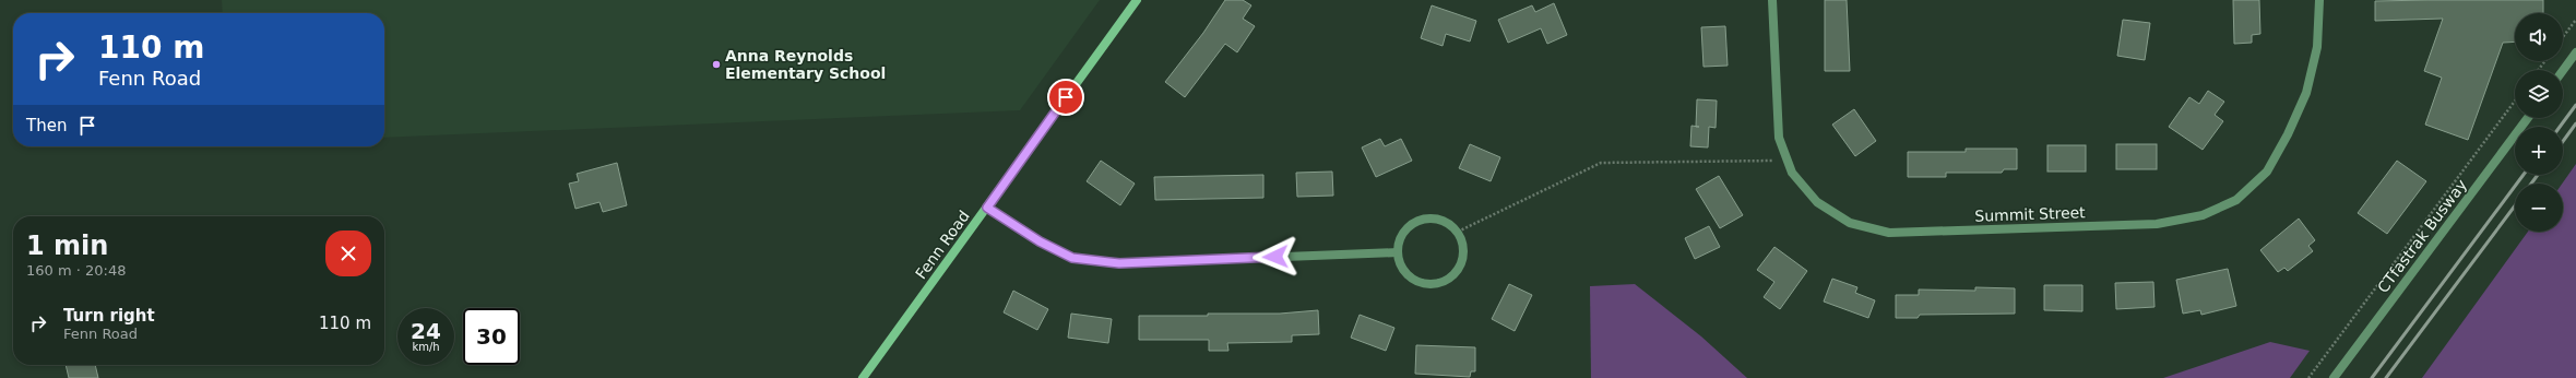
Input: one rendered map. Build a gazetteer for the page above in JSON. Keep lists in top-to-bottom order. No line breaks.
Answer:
{"streets":{"street":["Summit Street","CTfastrak Busway","Fenn Road"]},"places":["Anna Reynolds Elementary School"],"page":{"map_buttons":["+","−"],"turn":["110 m","Fenn Road"],"then":"Then","heading":["1 min","160 m · 20:48"],"list":[{"name":"Turn right","note":"Fenn Road","value":"110 m"}],"speed":"24 km/h","limit":"30"}}
